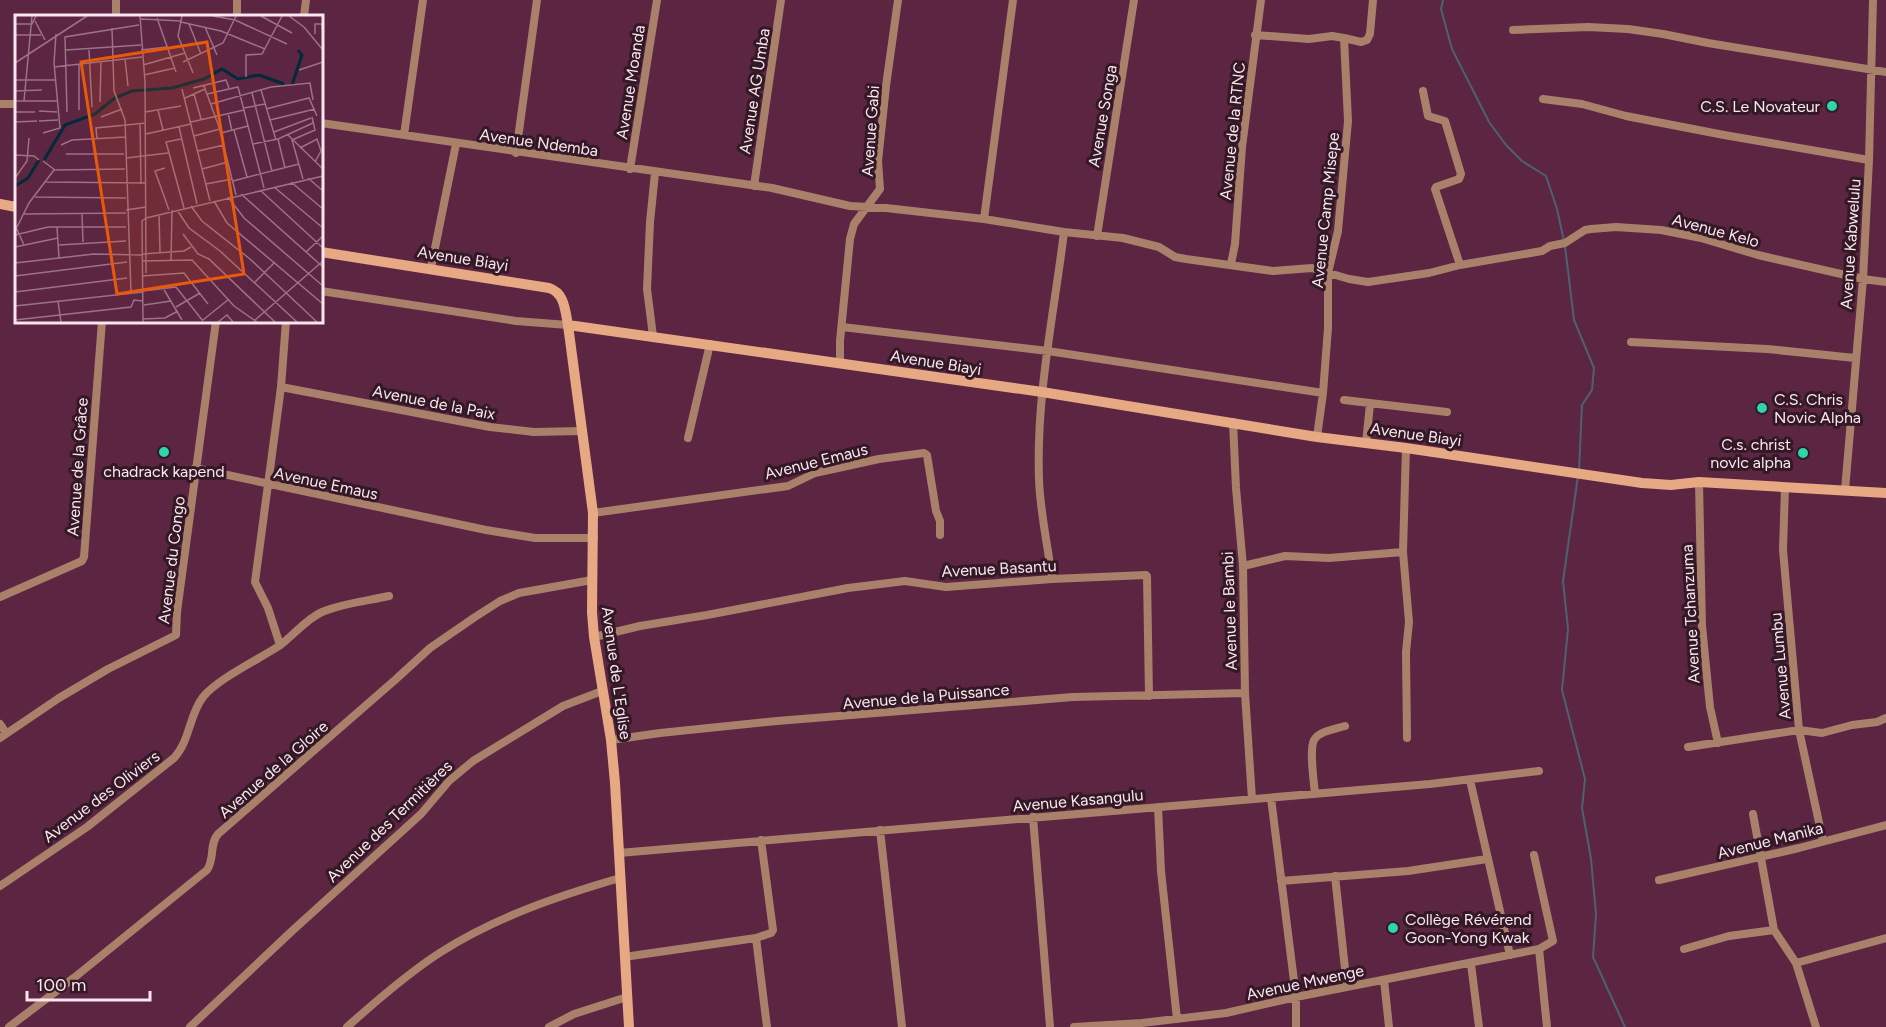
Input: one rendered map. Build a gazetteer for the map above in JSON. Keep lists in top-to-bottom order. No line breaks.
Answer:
{"streets":{"street":["Avenue Moanda","Avenue AG Umba","Avenue Songa","Avenue Gabi","Avenue de la RTNC","Avenue Ndemba","Avenue Camp Misepe","Avenue Kelo","Avenue Kabwelulu","Avenue Biayi","Avenue de la Paix","Avenue Emaus","Avenue de la Grâce","Avenue du Congo","Avenue Basantu","Avenue le Bambi","Avenue Tchanzuma","Avenue Lumbu","Avenue de L'Eglise","Avenue de la Puissance","Avenue de la Gloire","Avenue des Oliviers","Avenue Kasangulu","Avenue des Termitières","Avenue Manika","Avenue Mwenge"]},"crossings":[["Avenue Moanda","Avenue Ndemba"],["Avenue AG Umba","Avenue Ndemba"],["Avenue Songa","Avenue Ndemba"],["Avenue Songa","Avenue Kelo"],["Avenue Gabi","Avenue Ndemba"],["Avenue Gabi","Avenue Biayi"],["Avenue de la RTNC","Avenue Kelo"],["Avenue Ndemba","Avenue Kelo"],["Avenue Camp Misepe","Avenue Kelo"],["Avenue Camp Misepe","Avenue Biayi"],["Avenue Kelo","Avenue Kabwelulu"],["Avenue Kabwelulu","Avenue Biayi"],["Avenue Biayi","Avenue le Bambi"],["Avenue Biayi","Avenue Tchanzuma"],["Avenue Biayi","Avenue Lumbu"],["Avenue Biayi","Avenue de L'Eglise"],["Avenue de la Paix","Avenue de L'Eglise"],["Avenue Emaus","Avenue du Congo"],["Avenue Emaus","Avenue de L'Eglise"],["Avenue Basantu","Avenue de L'Eglise"],["Avenue Basantu","Avenue de la Puissance"],["Avenue le Bambi","Avenue de la Puissance"],["Avenue le Bambi","Avenue Kasangulu"],["Avenue Lumbu","Avenue Manika"],["Avenue de L'Eglise","Avenue de la Puissance"],["Avenue de L'Eglise","Avenue de la Gloire"],["Avenue de L'Eglise","Avenue Kasangulu"],["Avenue de L'Eglise","Avenue des Termitières"]],"places":["C.S. Le Novateur","C.S. Chris Novic Alpha","chadrack kapend","C.s. christ novlc alpha","Collège Révérend Goon-Yong Kwak"],"scale_bar":"100 m"}
